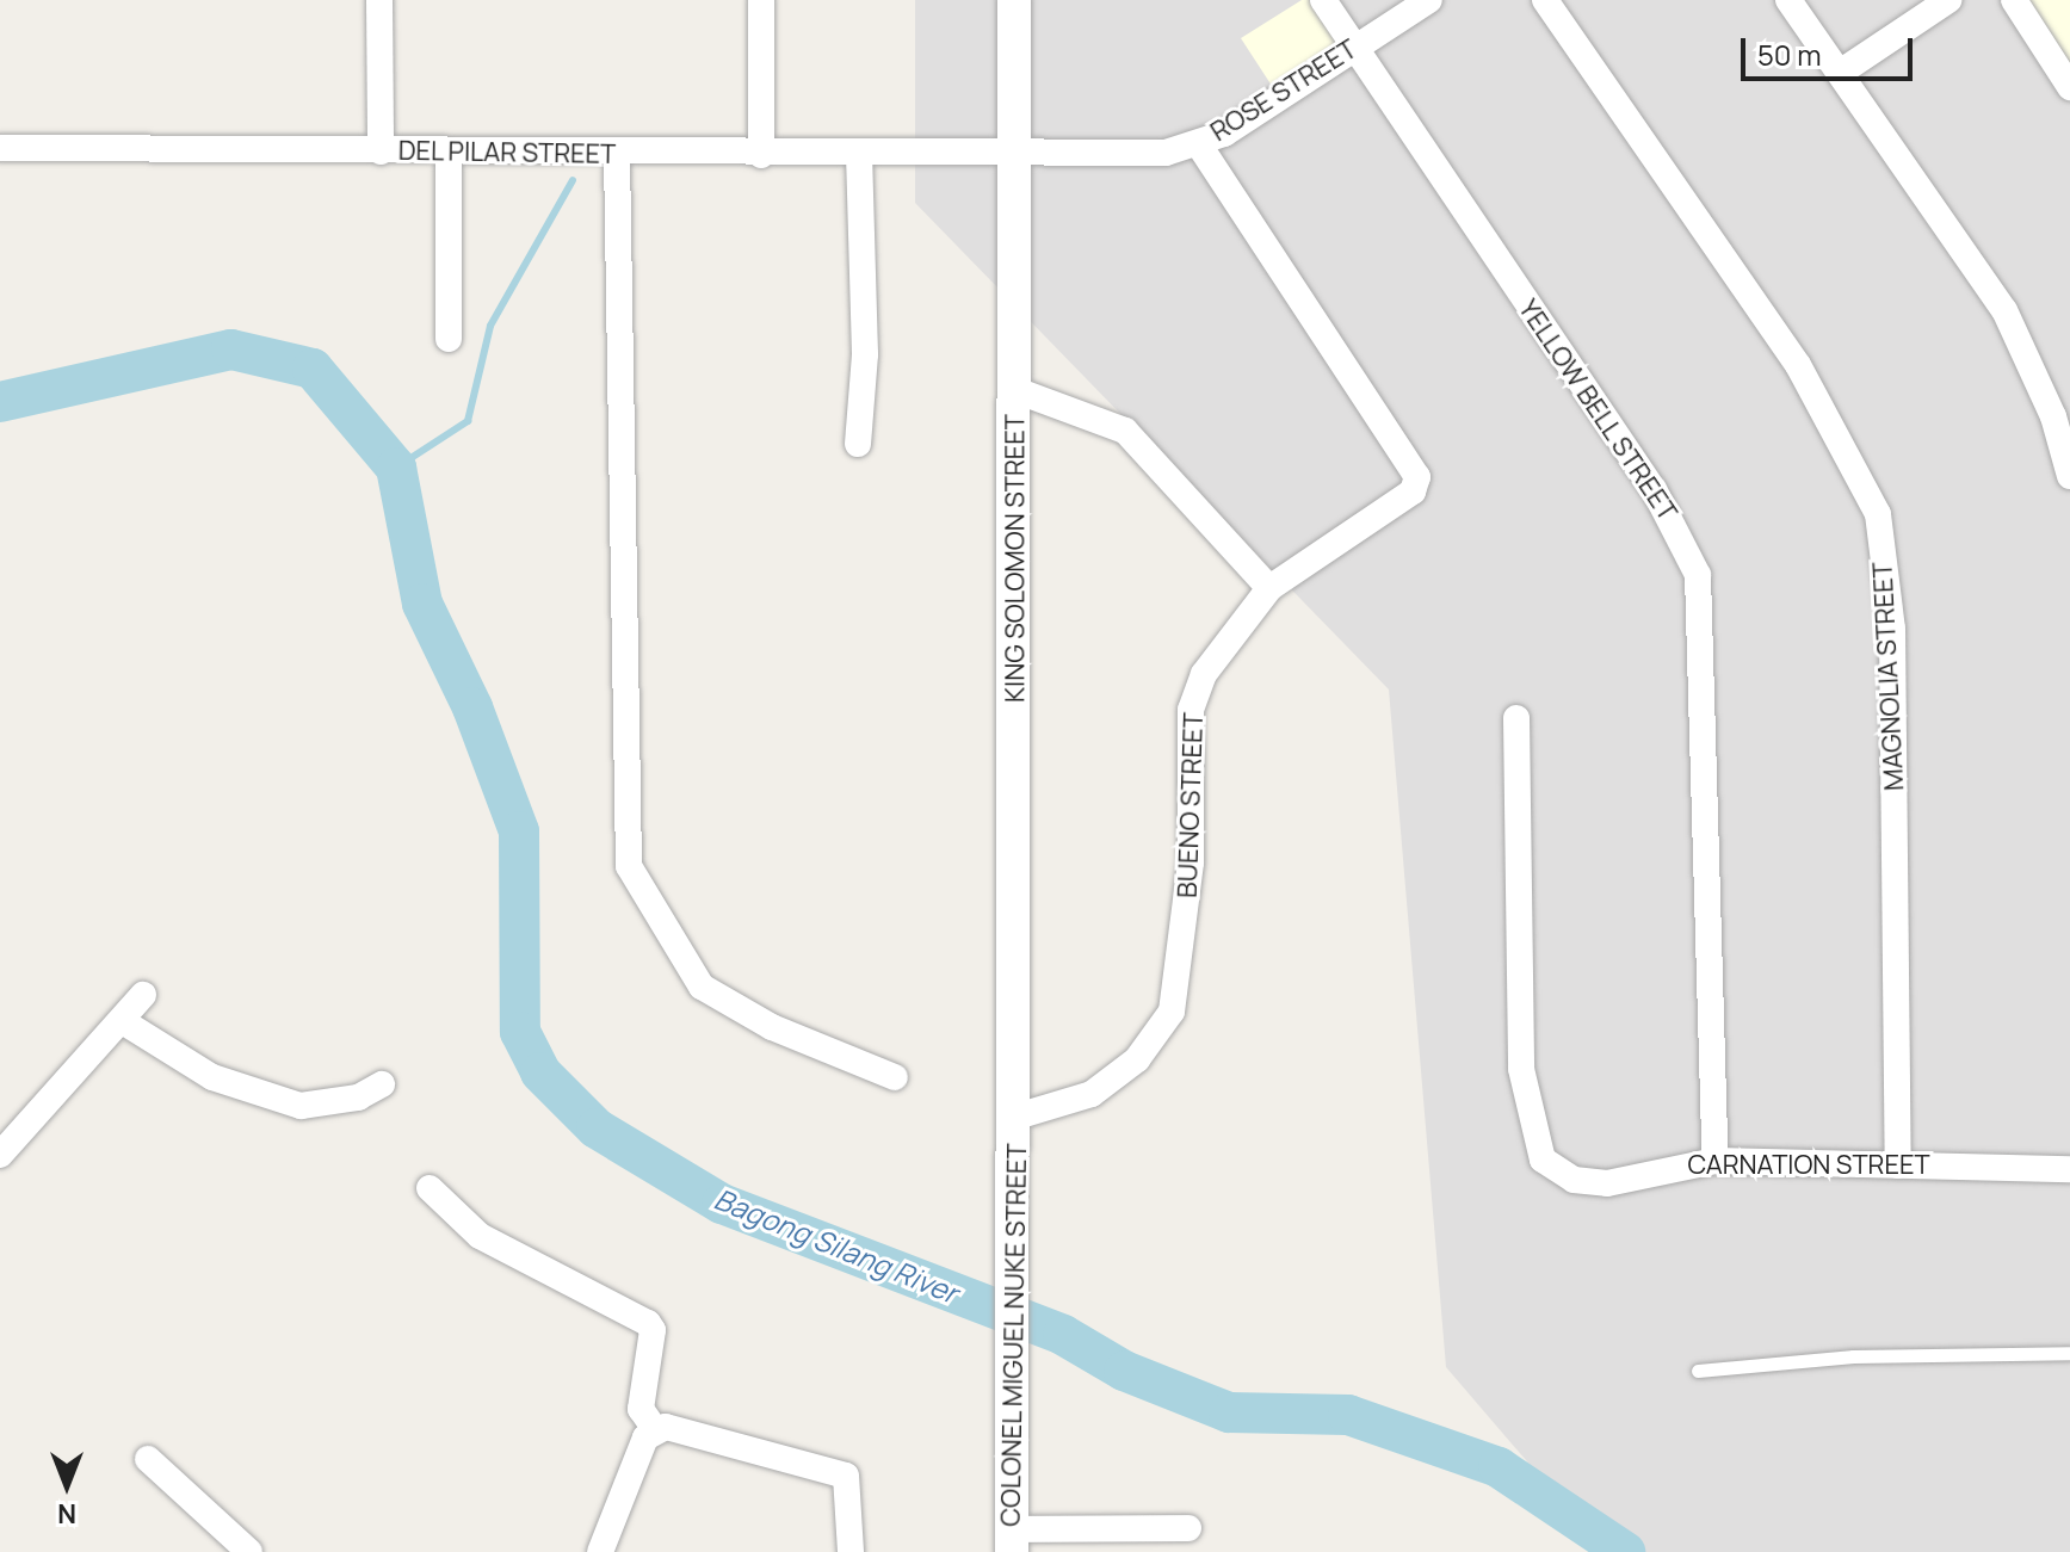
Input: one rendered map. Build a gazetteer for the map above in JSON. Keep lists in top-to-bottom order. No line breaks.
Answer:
{"streets":{"street":["ROSE STREET","DEL PILAR STREET","YELLOW BELL STREET","KING SOLOMON STREET","MAGNOLIA STREET","BUENO STREET","CARNATION STREET","COLONEL MIGUEL NUKE STREET"]},"crossings":[["ROSE STREET","DEL PILAR STREET"],["ROSE STREET","YELLOW BELL STREET"],["ROSE STREET","KING SOLOMON STREET"],["ROSE STREET","BUENO STREET"],["DEL PILAR STREET","KING SOLOMON STREET"],["YELLOW BELL STREET","CARNATION STREET"],["KING SOLOMON STREET","BUENO STREET"],["KING SOLOMON STREET","COLONEL MIGUEL NUKE STREET"],["MAGNOLIA STREET","CARNATION STREET"],["BUENO STREET","COLONEL MIGUEL NUKE STREET"]],"water":["Bagong Silang River"],"scale_bar":"50 m","north":"bottom"}
